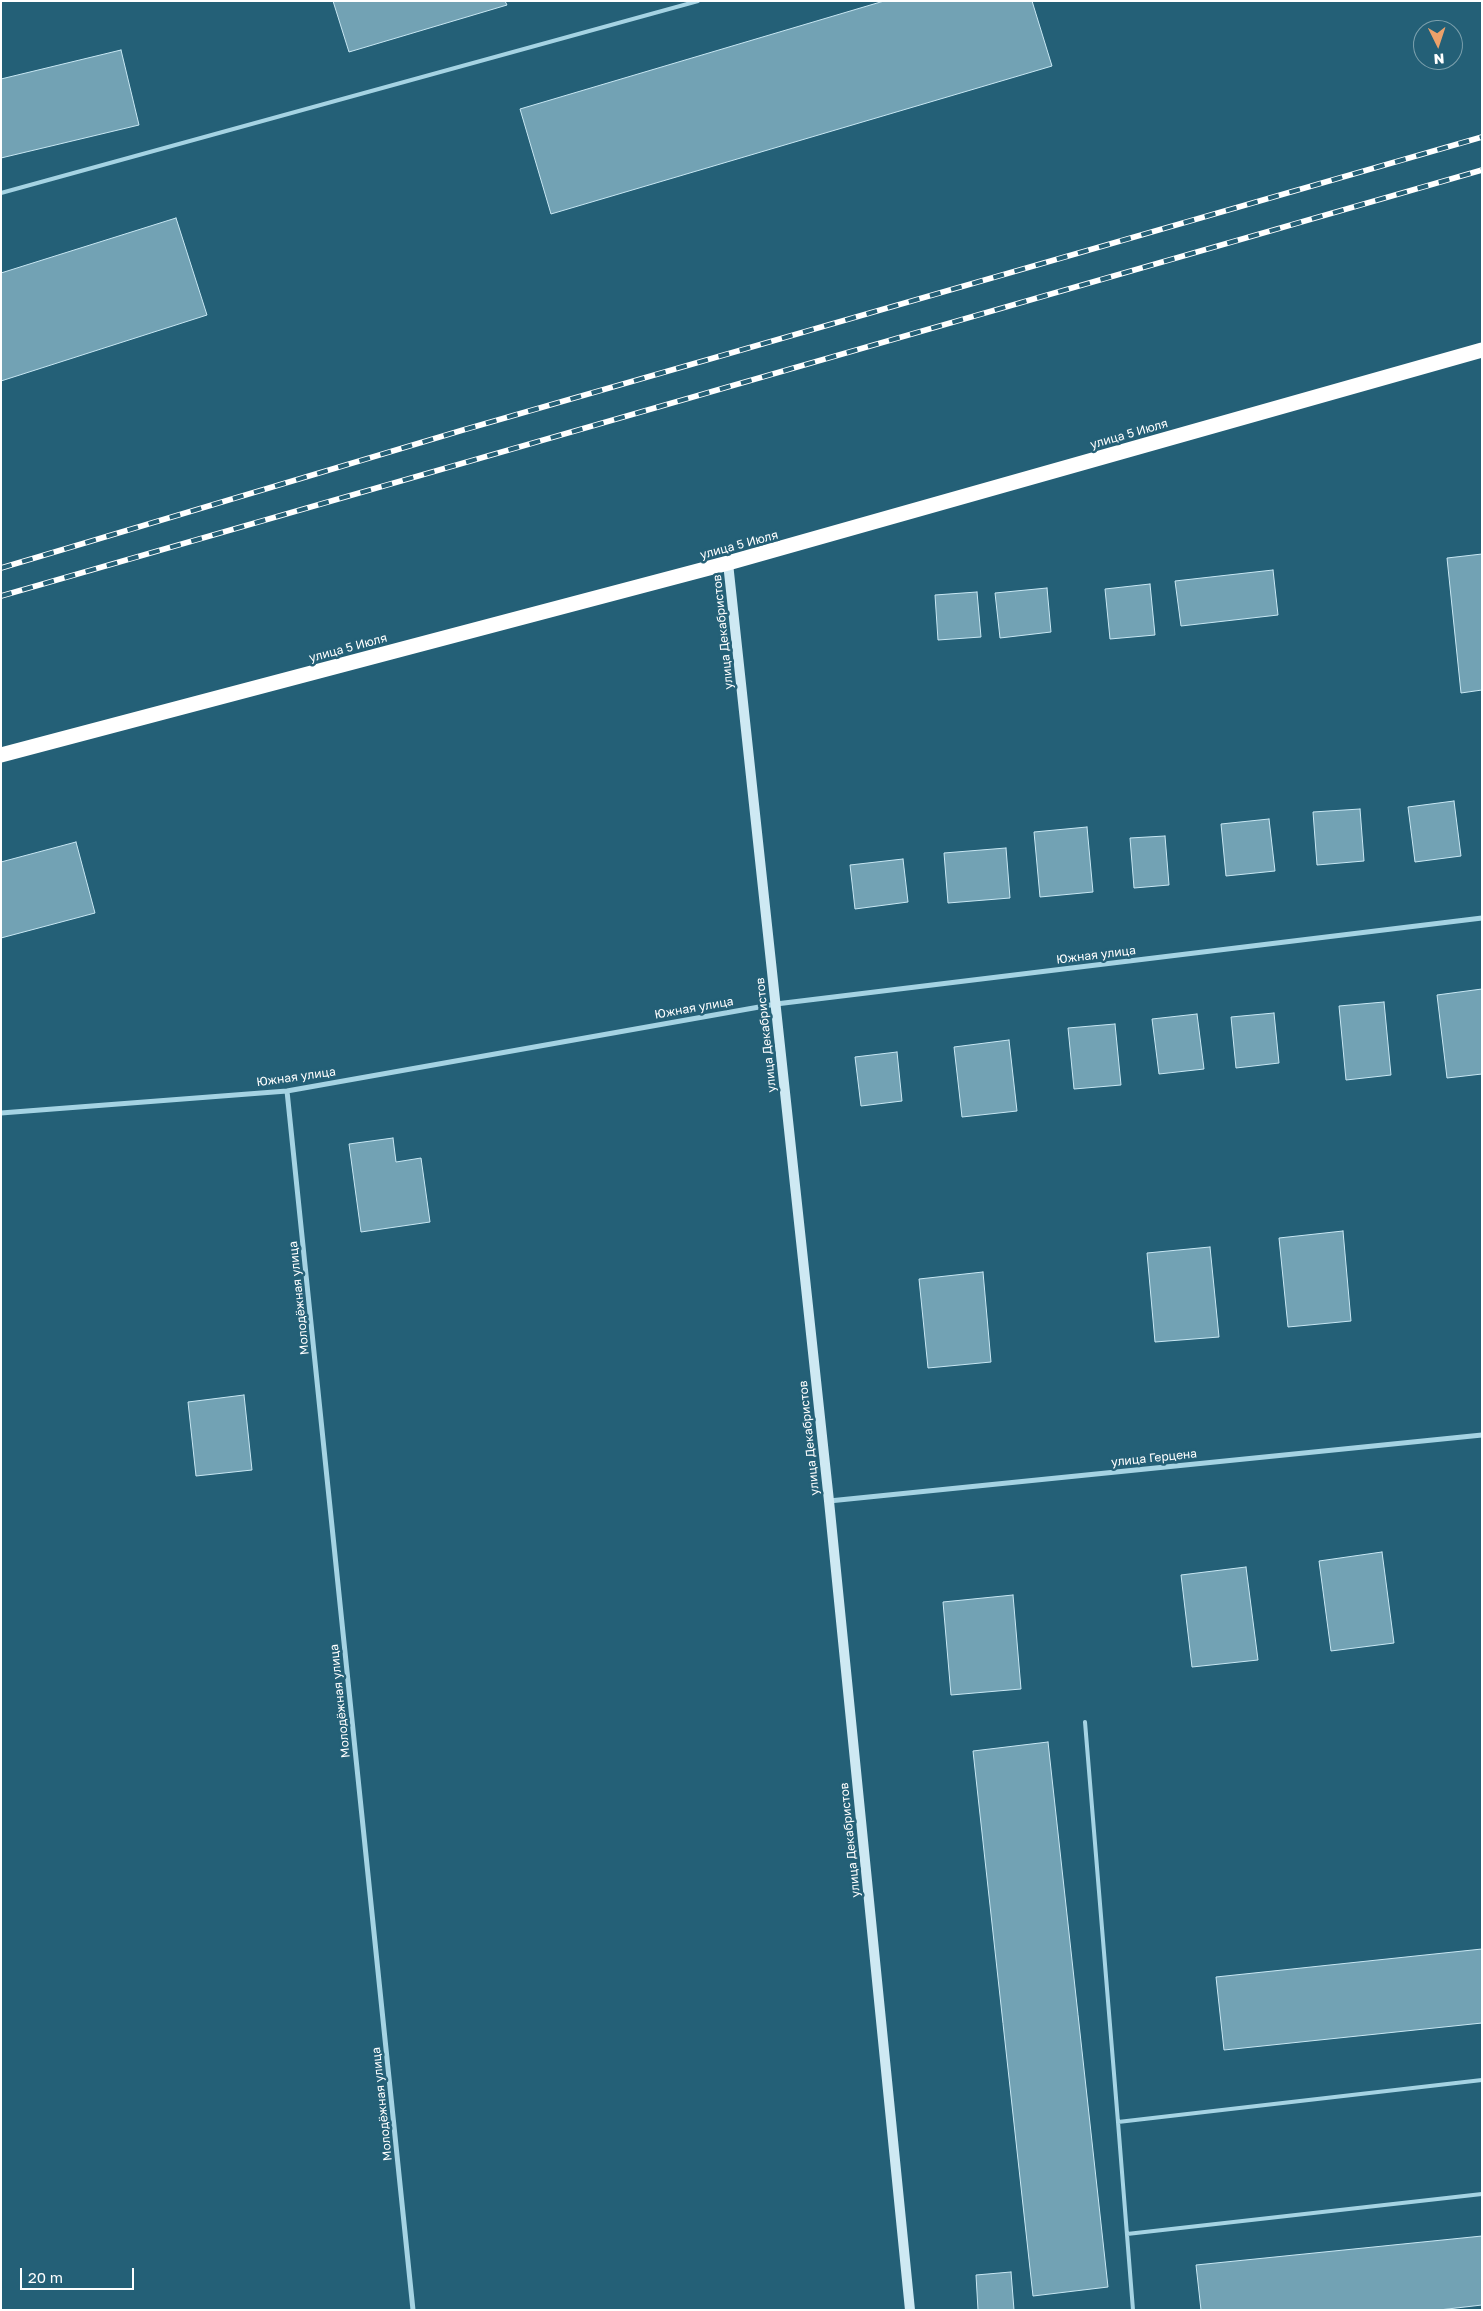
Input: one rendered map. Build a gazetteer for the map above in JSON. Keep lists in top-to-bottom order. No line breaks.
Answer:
{"streets":{"highway":["улица 5 Июля"],"main road":["улица Декабристов"],"street":["Южная улица","Молодёжная улица","улица Герцена"]},"crossings":[["улица 5 Июля","улица Декабристов"],["улица Декабристов","Южная улица"],["улица Декабристов","улица Герцена"],["Южная улица","Молодёжная улица"]],"scale_bar":"20 m","north":"bottom"}
